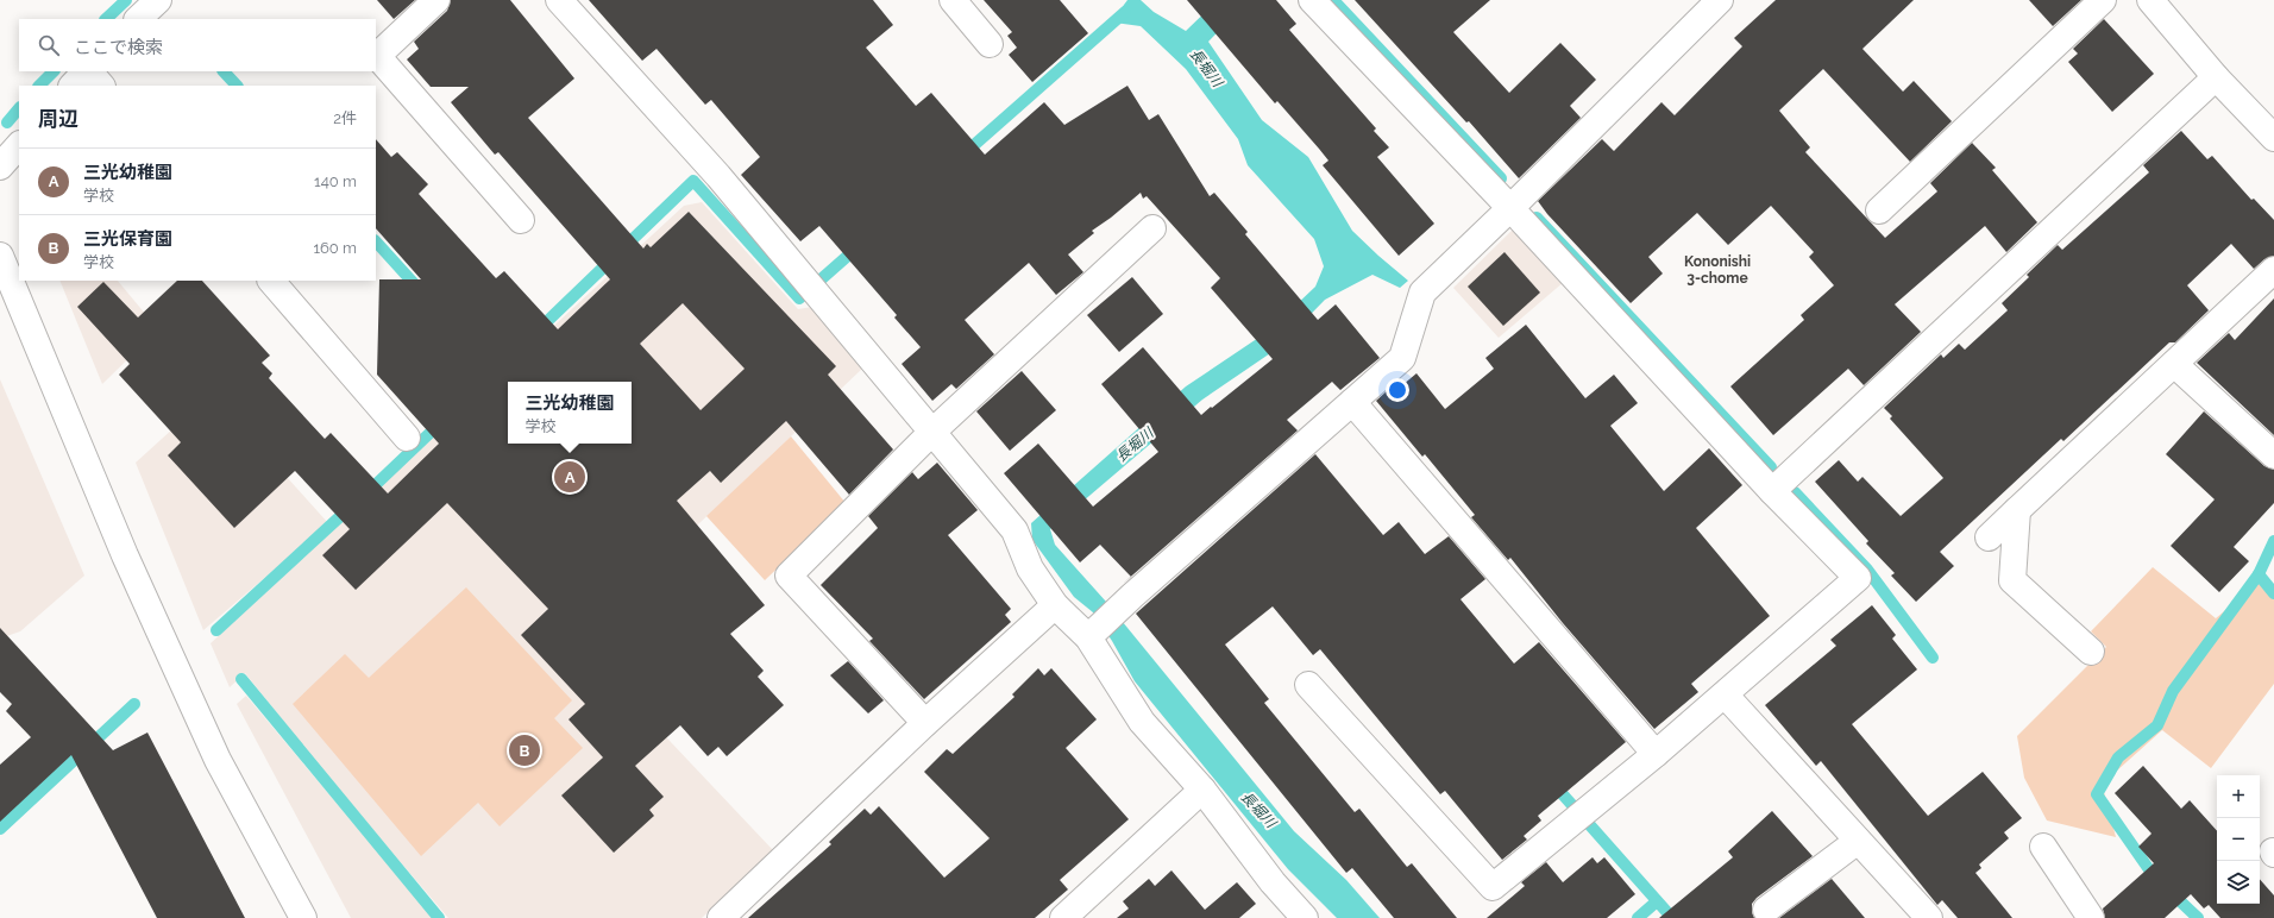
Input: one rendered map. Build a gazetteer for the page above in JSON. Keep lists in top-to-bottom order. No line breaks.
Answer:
{"districts":["Kononishi 3-chome"],"water":["長堀川"],"page":{"search":"ここで検索","heading":["周辺","2件"],"list":[{"mark":"A","name":"三光幼稚園","note":"学校","value":"140 m"},{"mark":"B","name":"三光保育園","note":"学校","value":"160 m"}],"popup":["三光幼稚園","学校"],"pins":["A","B"],"map_buttons":["+","−"]}}
